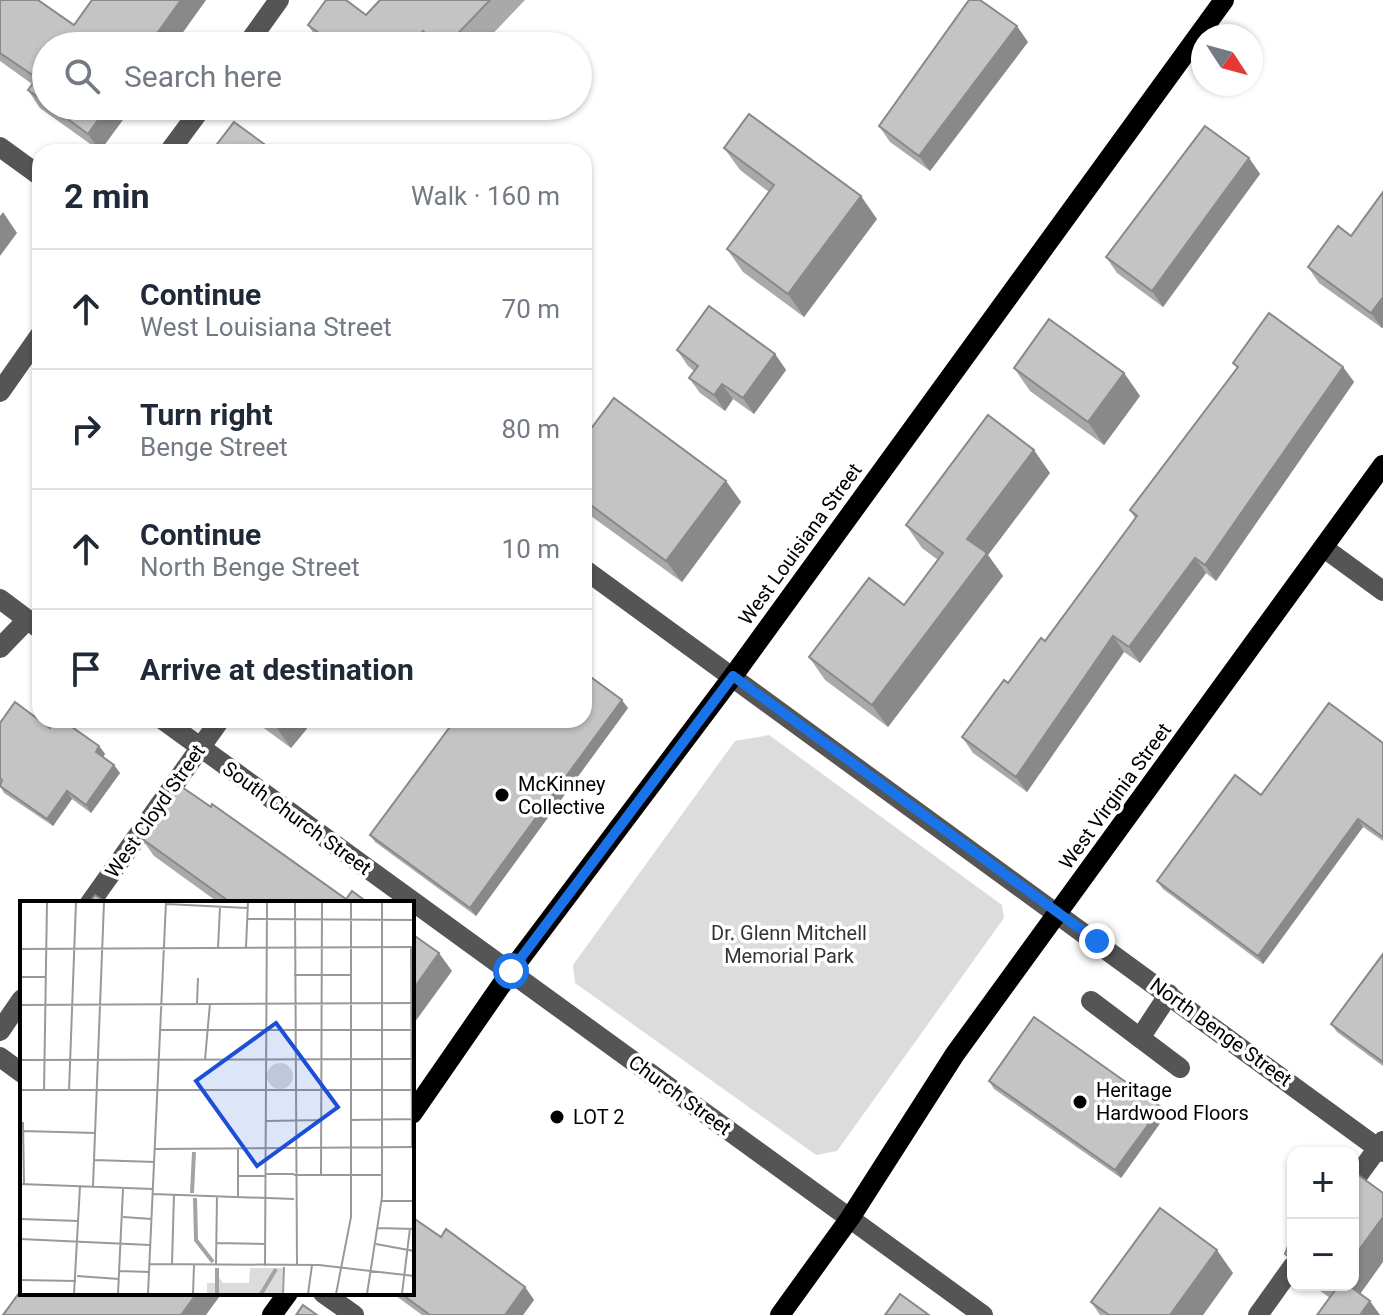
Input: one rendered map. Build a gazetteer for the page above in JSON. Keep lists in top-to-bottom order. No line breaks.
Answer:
{"streets":{"main road":["West Louisiana Street","West Virginia Street"],"street":["West Cloyd Street","South Church Street","North Benge Street","Church Street"]},"crossings":[["West Louisiana Street","South Church Street"],["West Louisiana Street","North Benge Street"],["West Louisiana Street","Church Street"],["West Virginia Street","North Benge Street"],["West Virginia Street","Church Street"],["West Cloyd Street","South Church Street"],["South Church Street","Church Street"]],"parks":["Dr. Glenn Mitchell Memorial Park"],"places":["McKinney Collective","Heritage Hardwood Floors","LOT 2"],"north":"bottom right","page":{"search":"Search here","heading":["2 min","Walk · 160 m"],"list":[["Continue","West Louisiana Street","70 m"],["Turn right","Benge Street","80 m"],["Continue","North Benge Street","10 m"],"Arrive at destination"],"map_buttons":["+","−"]}}
